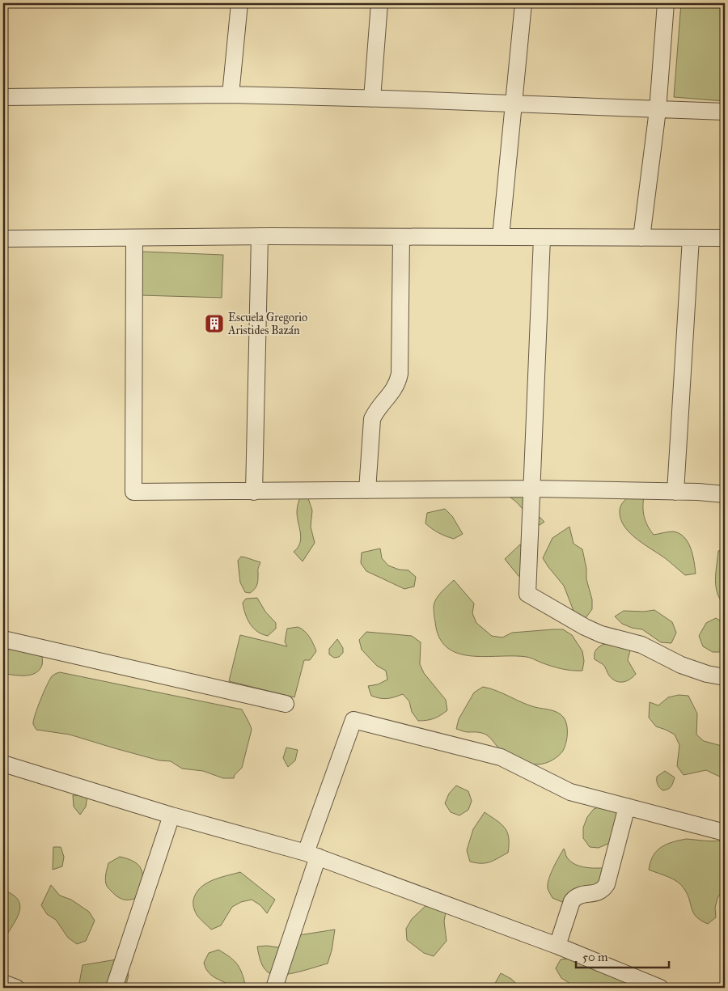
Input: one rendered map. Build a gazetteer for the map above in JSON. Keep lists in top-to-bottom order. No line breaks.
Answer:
{"places":{"building":["Escuela Gregorio Aristides Bazán"]},"scale_bar":"50 m"}
